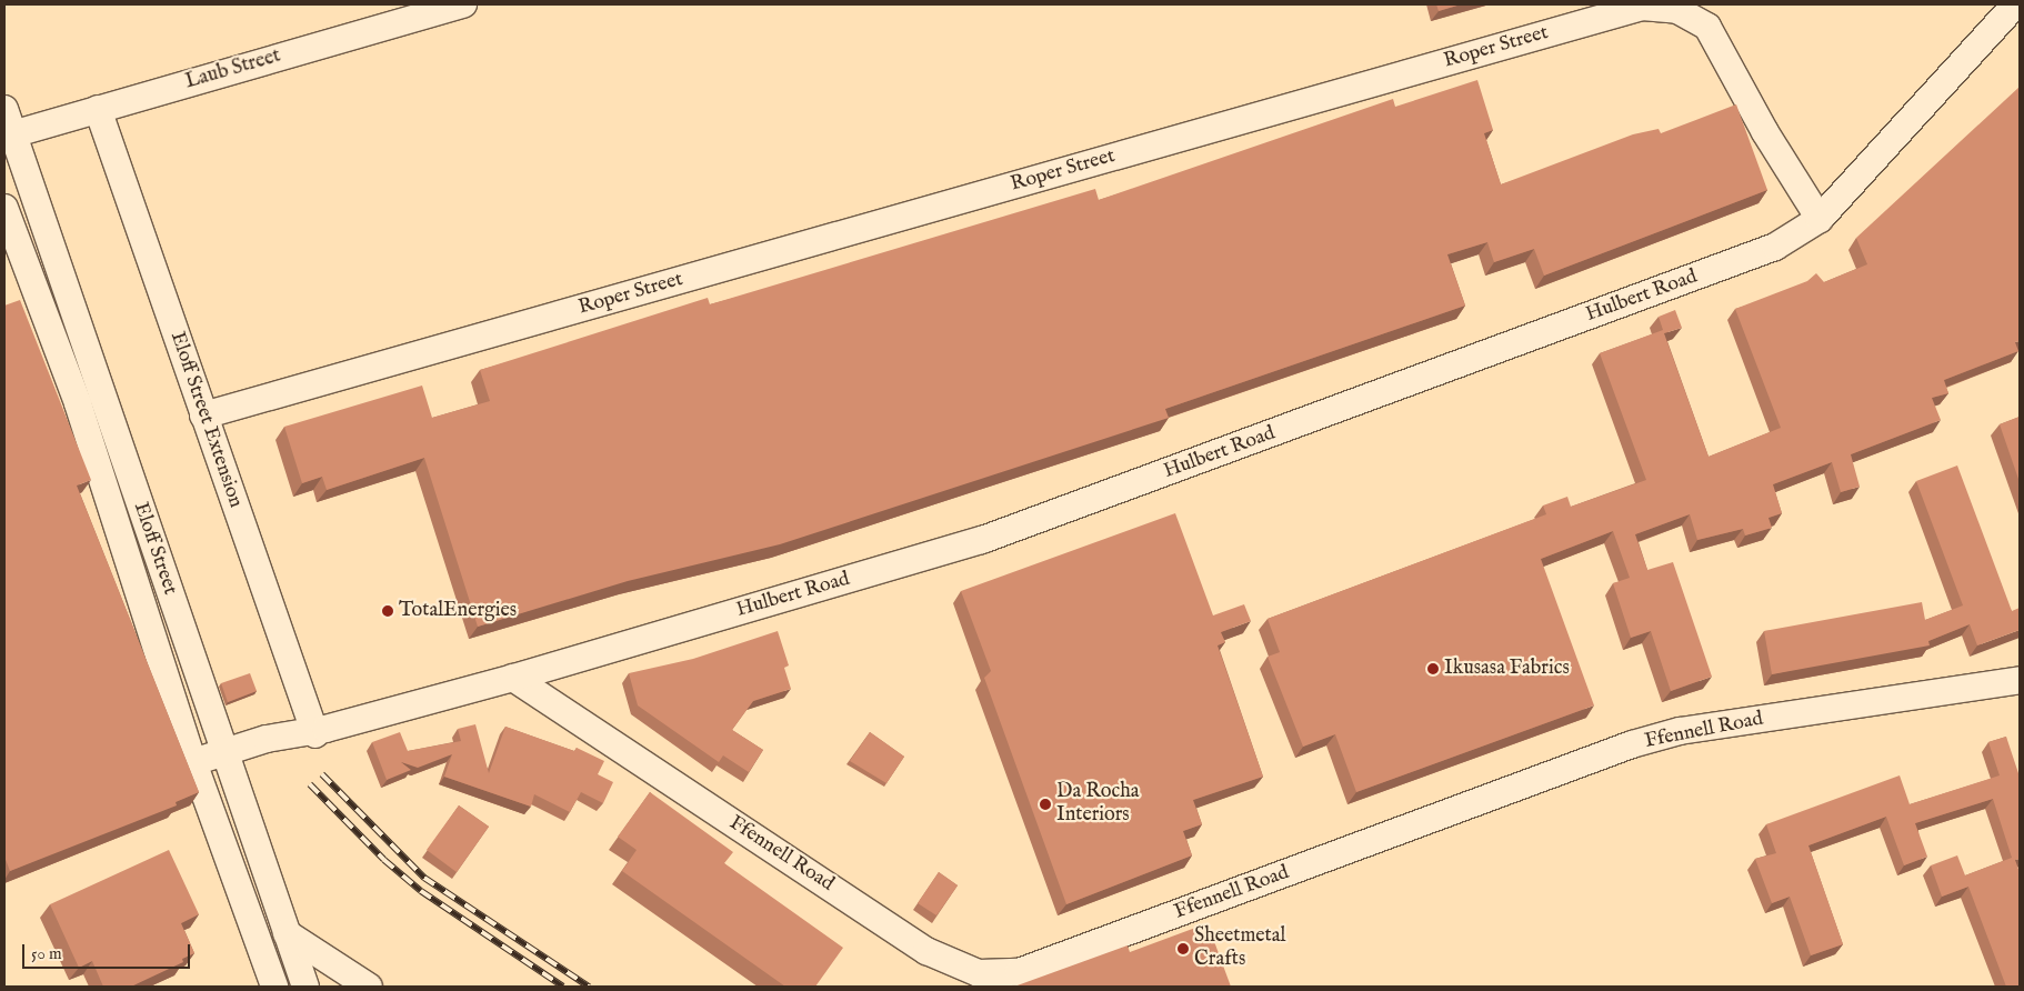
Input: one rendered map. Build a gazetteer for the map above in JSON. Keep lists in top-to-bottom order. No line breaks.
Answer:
{"streets":{"street":["Roper Street","Laub Street","Hulbert Road","Eloff Street Extension","Eloff Street","Ffennell Road"]},"crossings":[["Roper Street","Hulbert Road"],["Roper Street","Eloff Street Extension"],["Laub Street","Eloff Street Extension"],["Laub Street","Eloff Street"],["Hulbert Road","Eloff Street Extension"],["Hulbert Road","Eloff Street"],["Hulbert Road","Ffennell Road"]],"places":["TotalEnergies","Ikusasa Fabrics","Da Rocha Interiors","Sheetmetal Crafts"],"scale_bar":"50 m"}
